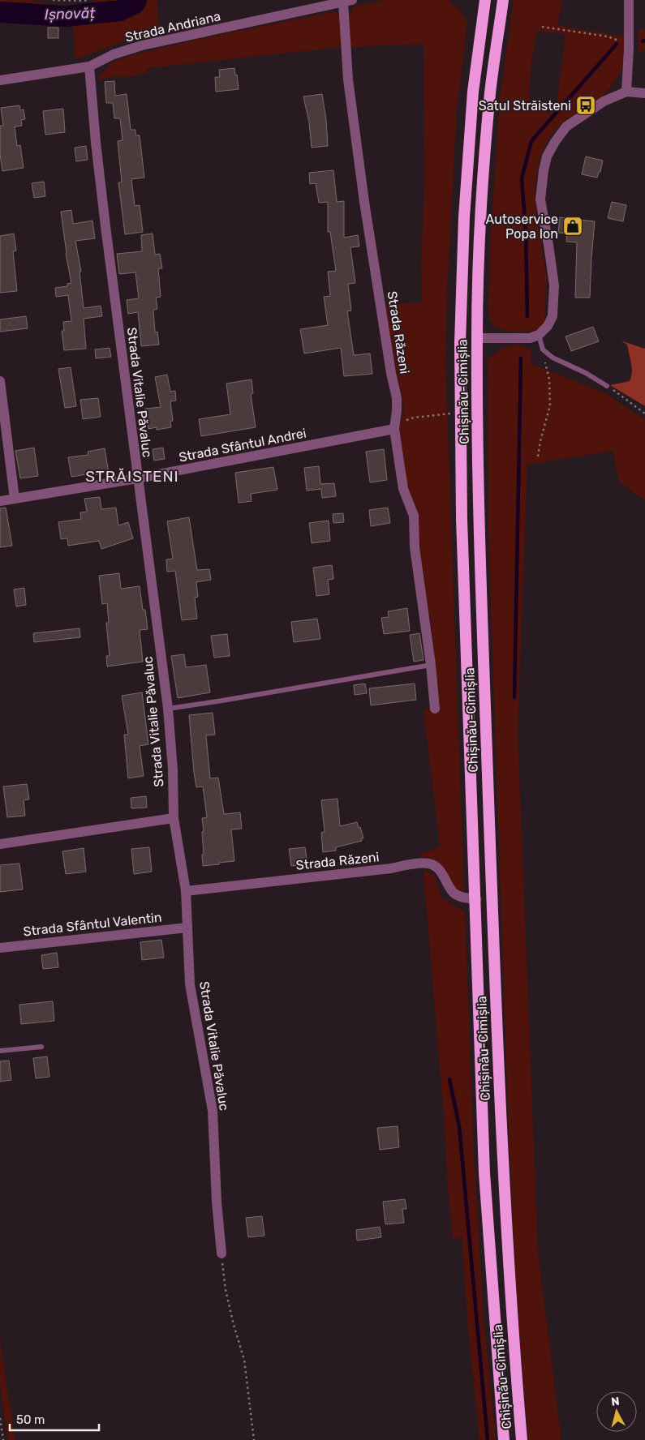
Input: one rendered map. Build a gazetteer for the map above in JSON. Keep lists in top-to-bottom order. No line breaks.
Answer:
{"streets":{"highway":["Chișinău-Cimișlia"],"street":["Strada Andriana","Strada Răzeni","Strada Vitalie Păvaluc","Strada Sfântul Andrei","Strada Sfântul Valentin"]},"crossings":[["Strada Andriana","Strada Răzeni"],["Strada Andriana","Strada Vitalie Păvaluc"],["Strada Răzeni","Chișinău-Cimișlia"],["Strada Răzeni","Strada Vitalie Păvaluc"],["Strada Răzeni","Strada Sfântul Andrei"],["Strada Vitalie Păvaluc","Strada Sfântul Andrei"],["Strada Vitalie Păvaluc","Strada Sfântul Valentin"]],"districts":["STRĂISTENI"],"water":["Ișnovăț"],"places":{"bus stop":["Satul Străisteni"],"shop":["Autoservice Popa Ion"]},"scale_bar":"50 m","north":"top"}
